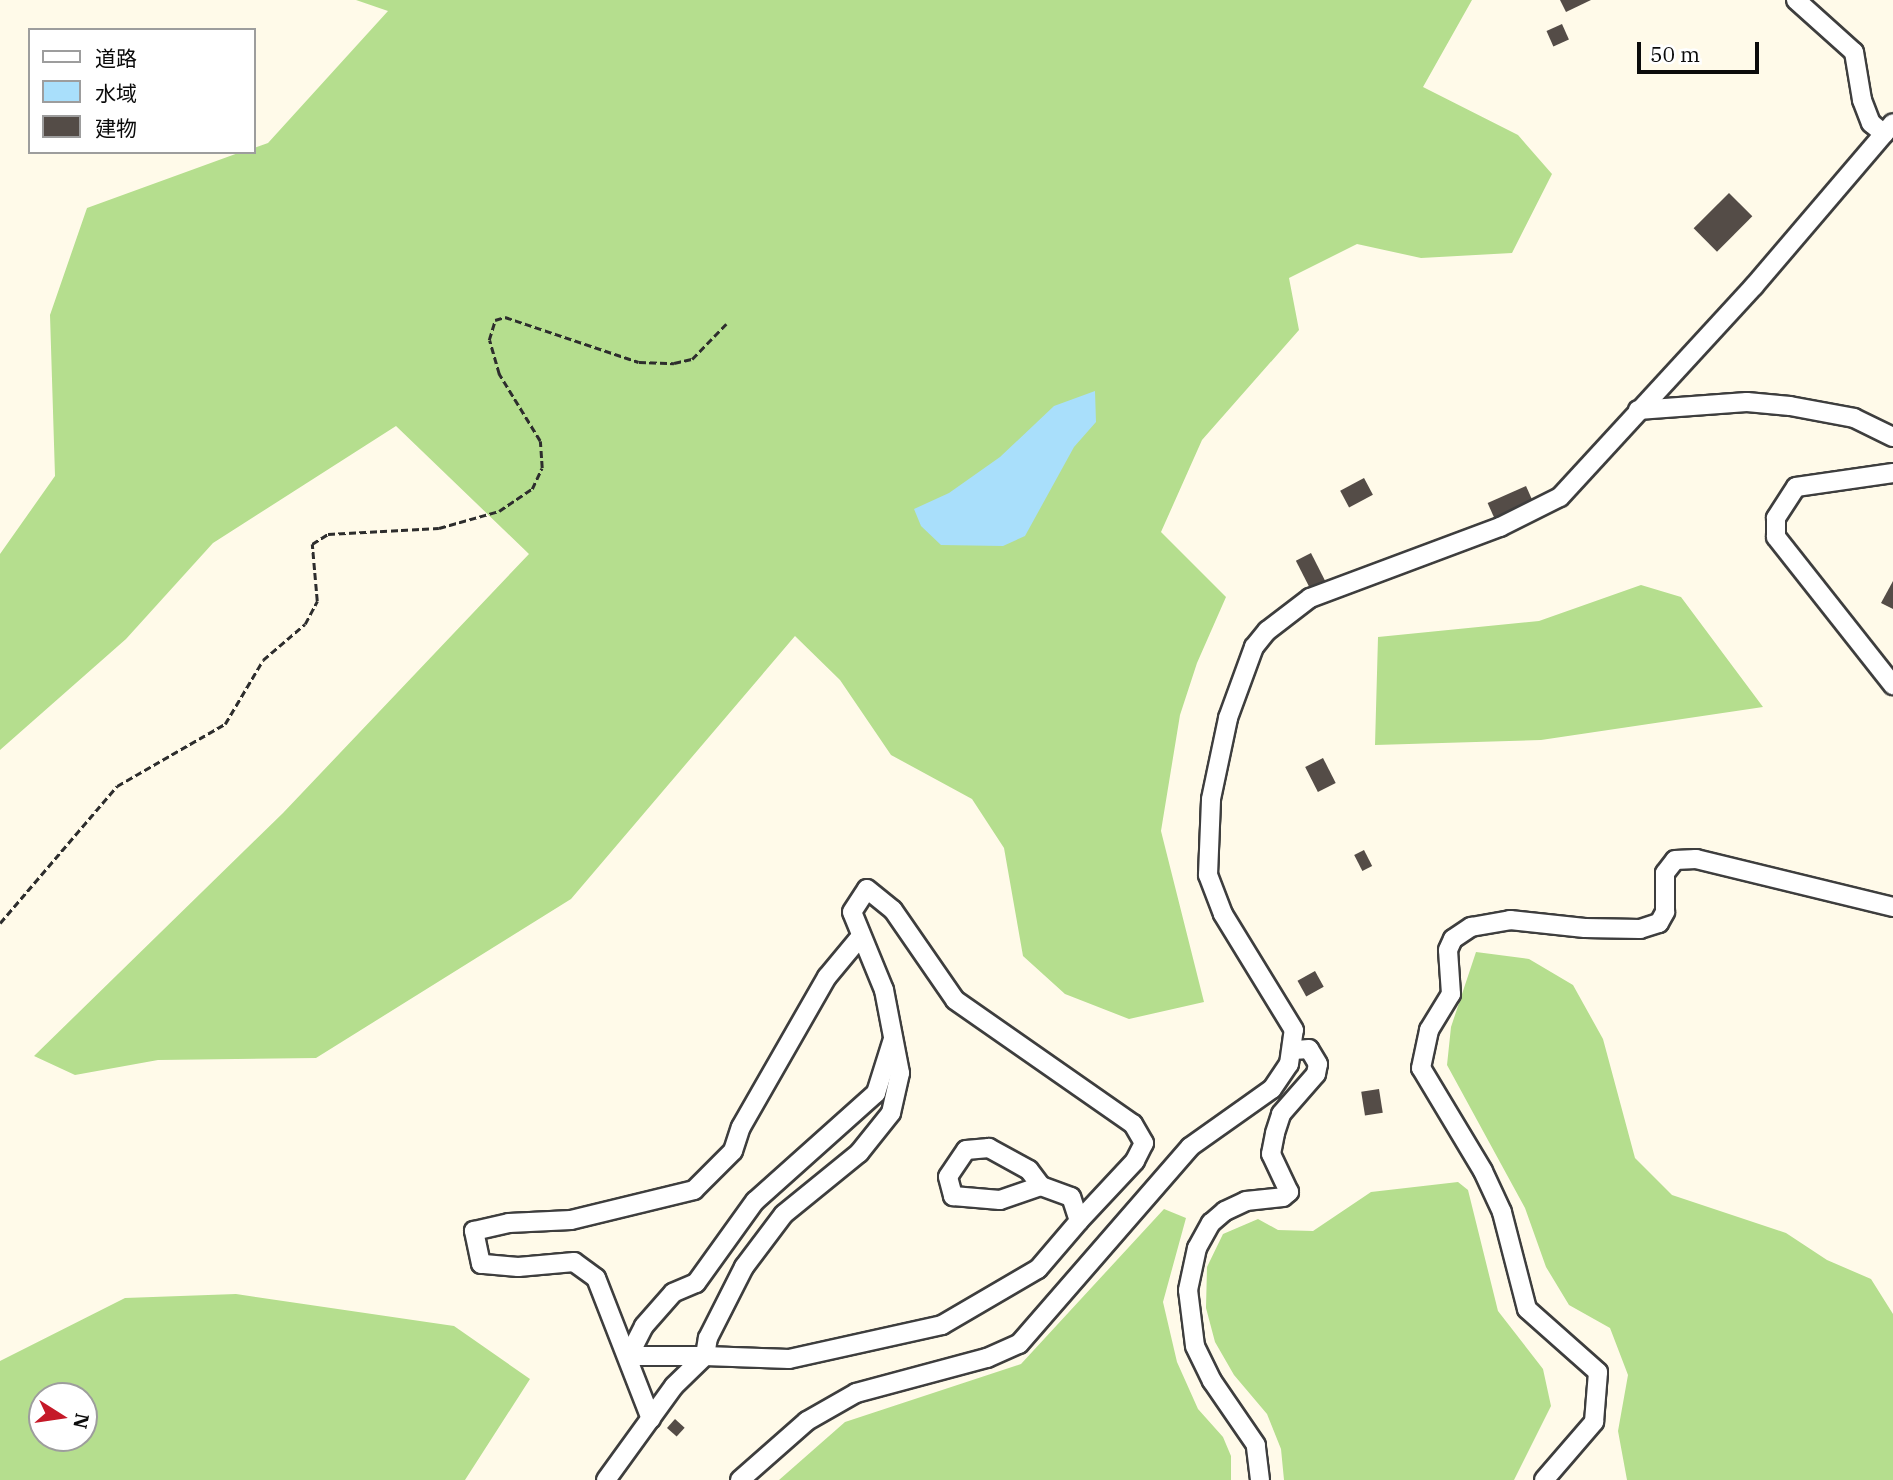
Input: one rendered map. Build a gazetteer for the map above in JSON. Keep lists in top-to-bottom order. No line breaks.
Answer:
{"legend":["道路","水域","建物"],"scale_bar":"50 m","north":"right"}
